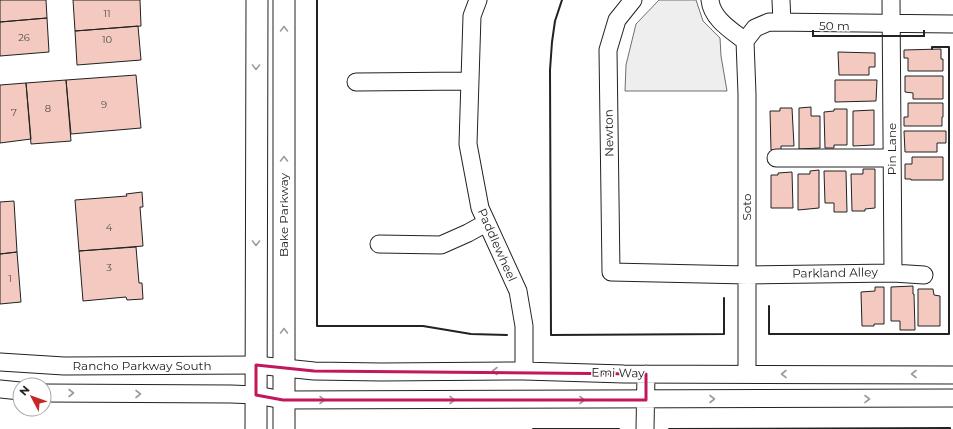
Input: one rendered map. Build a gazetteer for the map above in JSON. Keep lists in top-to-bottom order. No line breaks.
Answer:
{"streets":{"main road":["Bake Parkway"],"street":["Newton","Pin Lane","Soto","Paddlewheel","Parkland Alley","Rancho Parkway South","Emi Way"]},"crossings":[["Newton","Parkland Alley"],["Pin Lane","Parkland Alley"],["Soto","Parkland Alley"],["Soto","Emi Way"],["Bake Parkway","Rancho Parkway South"],["Bake Parkway","Emi Way"],["Paddlewheel","Emi Way"],["Rancho Parkway South","Emi Way"]],"house_numbers":["11","26","10","9","8","7","4","3","1"],"scale_bar":"50 m","north":"top left"}
